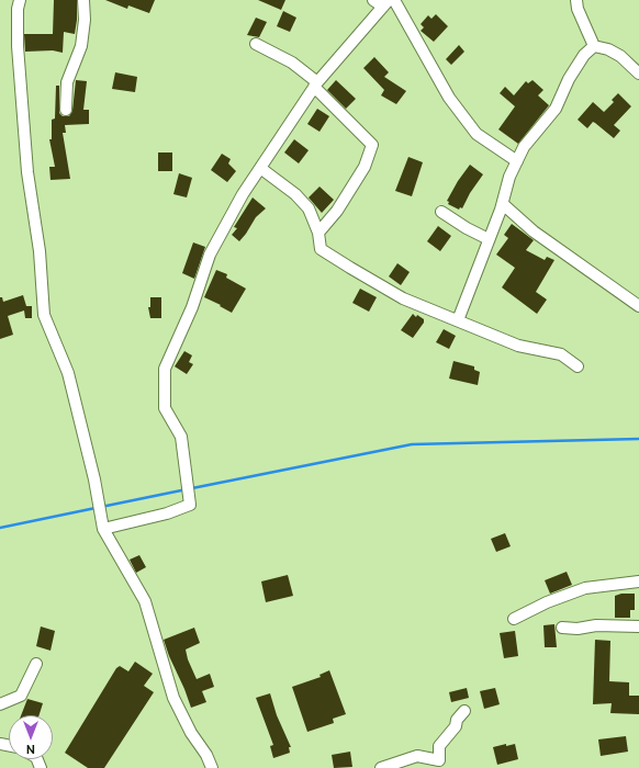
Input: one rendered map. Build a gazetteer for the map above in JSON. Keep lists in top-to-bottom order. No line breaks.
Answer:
{"north":"bottom"}
